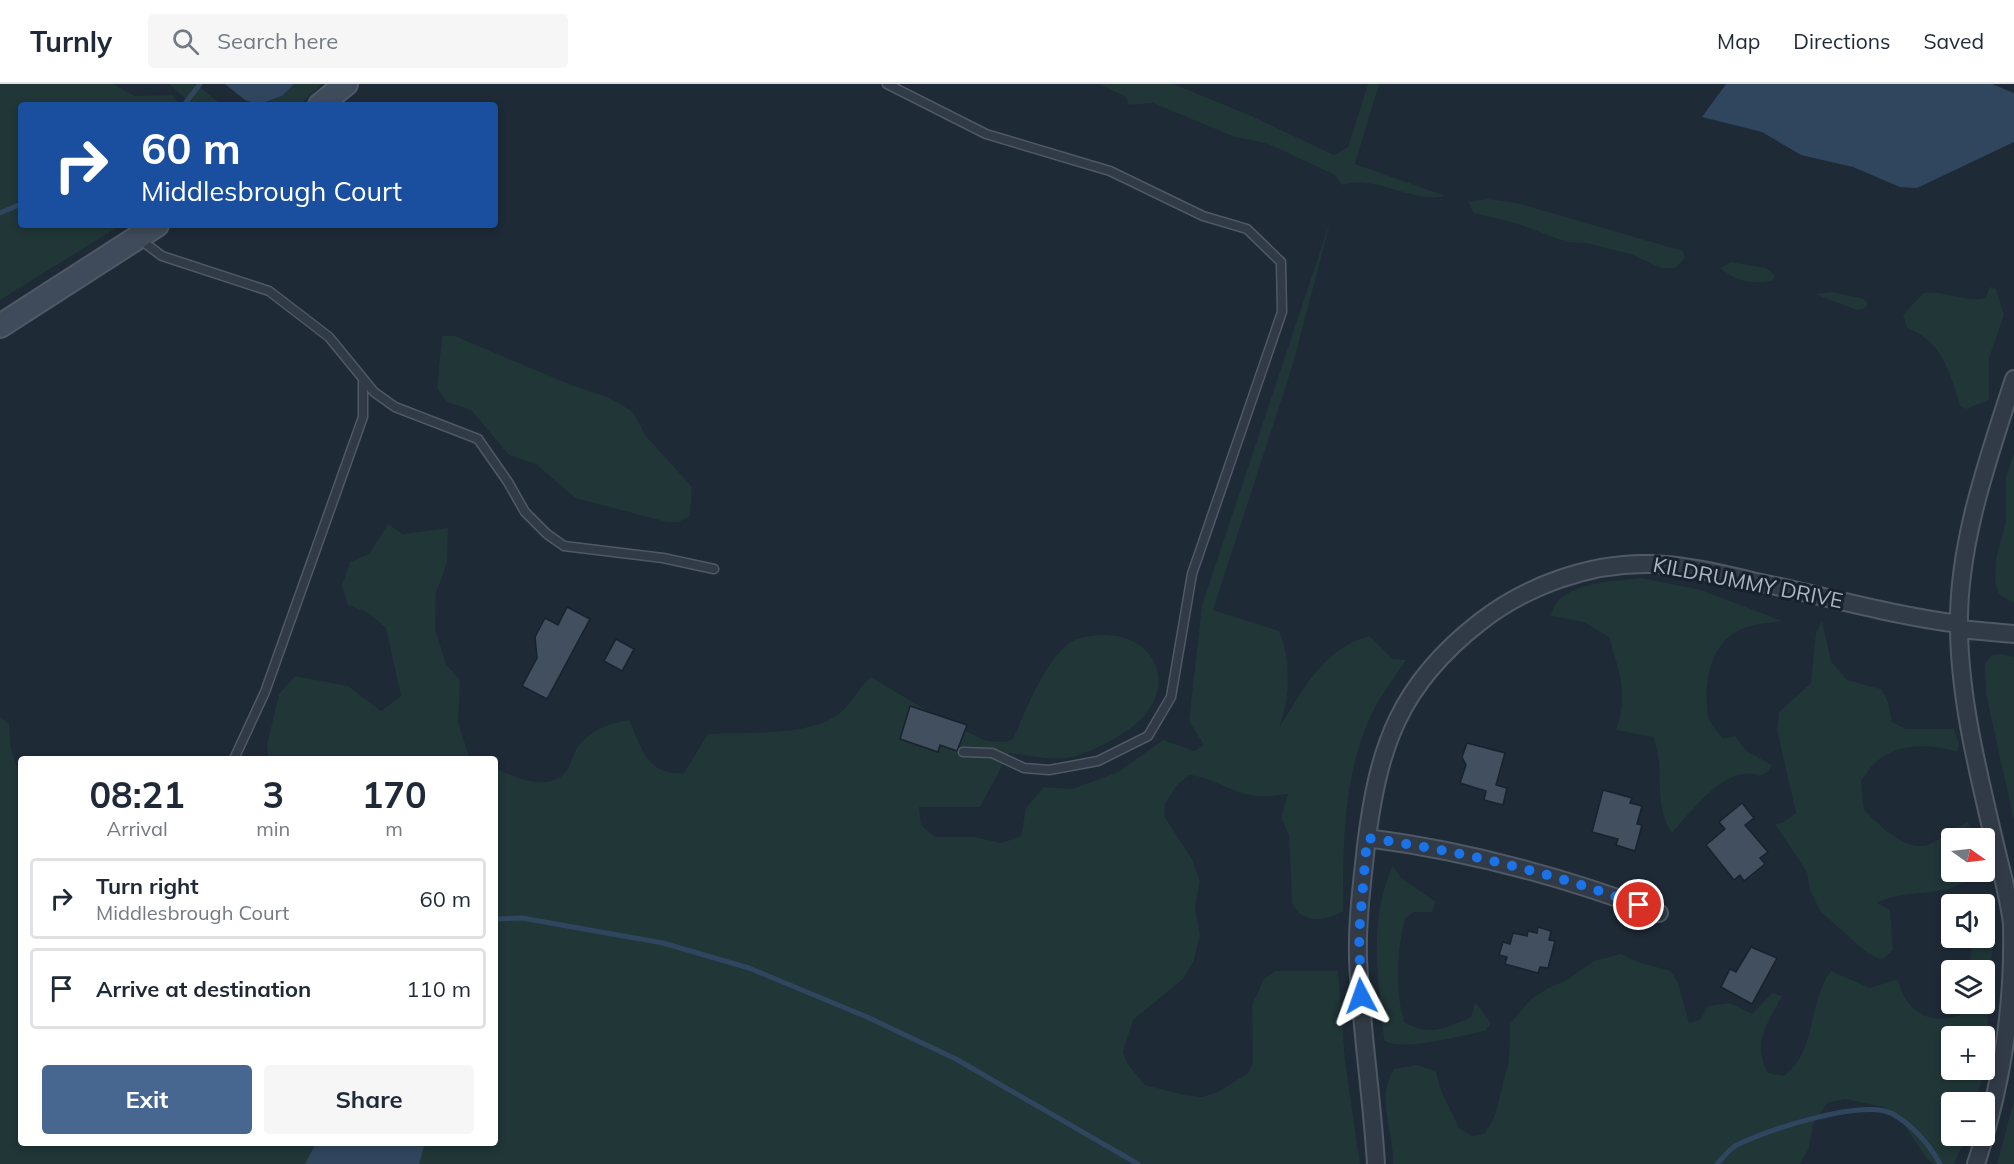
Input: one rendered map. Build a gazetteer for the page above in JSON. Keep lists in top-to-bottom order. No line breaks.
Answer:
{"streets":{"street":["KILDRUMMY DRIVE"]},"north":"right","page":{"header":"Turnly","search":"Search here","nav":["Map","Directions","Saved"],"turn":["60 m","Middlesbrough Court"],"eta":["08:21","Arrival","3","min","170","m"],"map_buttons":["+","−"],"list":[{"name":"Turn right","note":"Middlesbrough Court","value":"60 m"},{"name":"Arrive at destination","value":"110 m"}],"buttons":["Exit","Share"]}}
